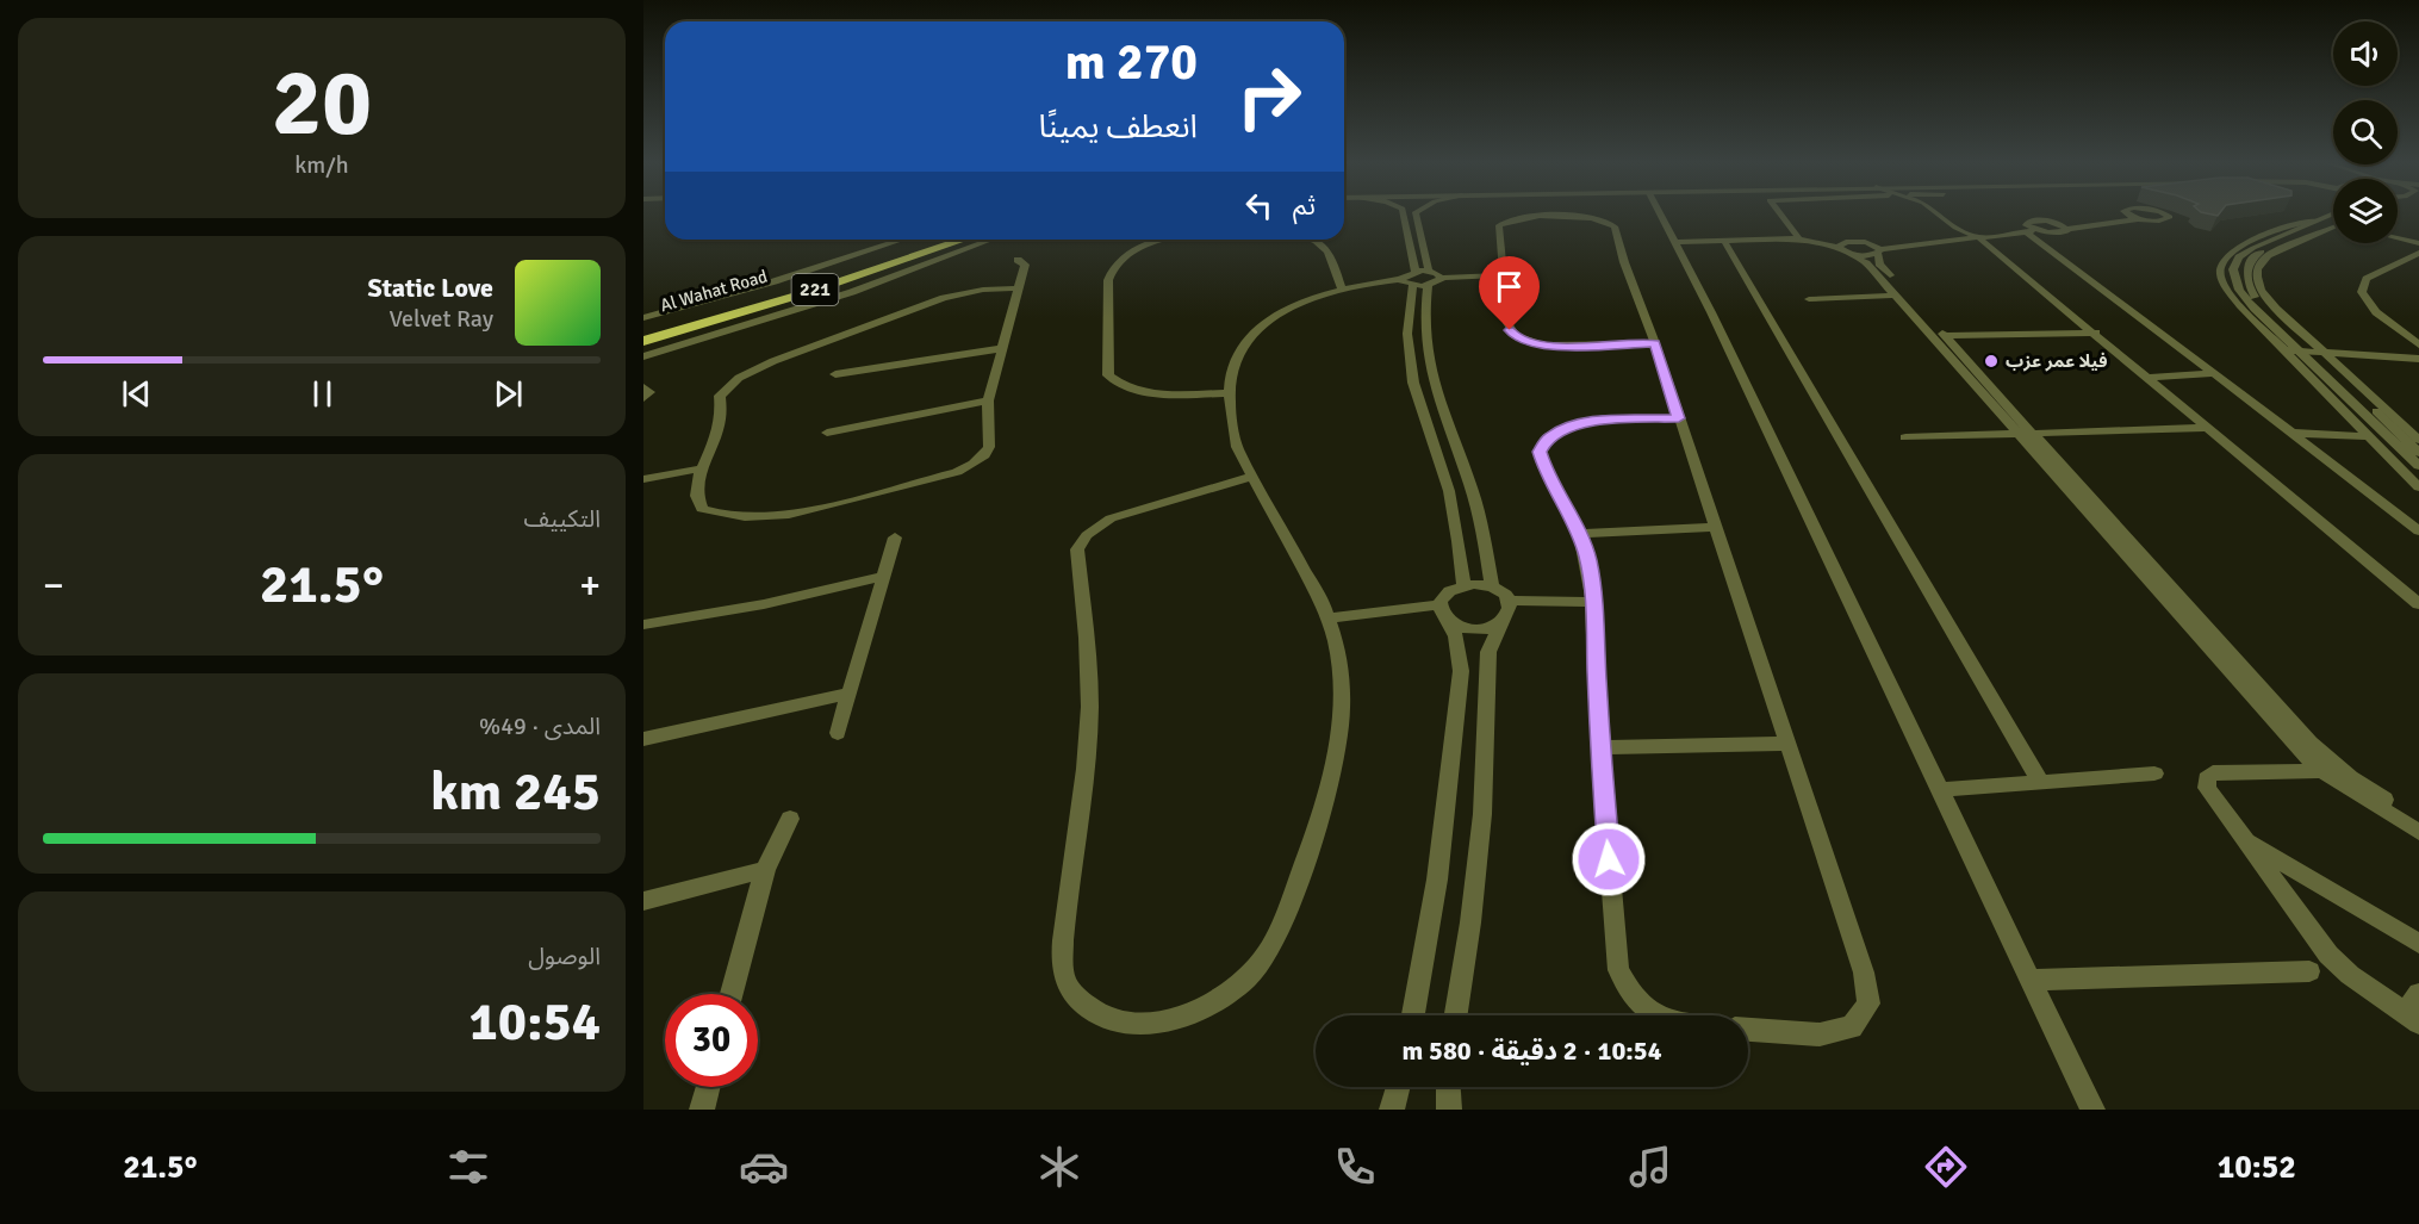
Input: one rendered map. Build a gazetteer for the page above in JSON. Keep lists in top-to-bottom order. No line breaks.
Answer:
{"streets":{"highway":["221","Al Wahat Road"]},"places":["فيلا عمر عزب"],"page":{"tile":[["20","km/h"],"التكييف",["المدى · 49%","245 km"],["الوصول","10:54"]],"turn":["270 m","انعطف يمينًا"],"then":"ثم","song":["Static Love","Velvet Ray"],"heat":["−","21.5°","+"],"limit":"30","trip":"10:54 · 2 دقيقة · 580 m","tabs":["10:52","21.5°"]}}
